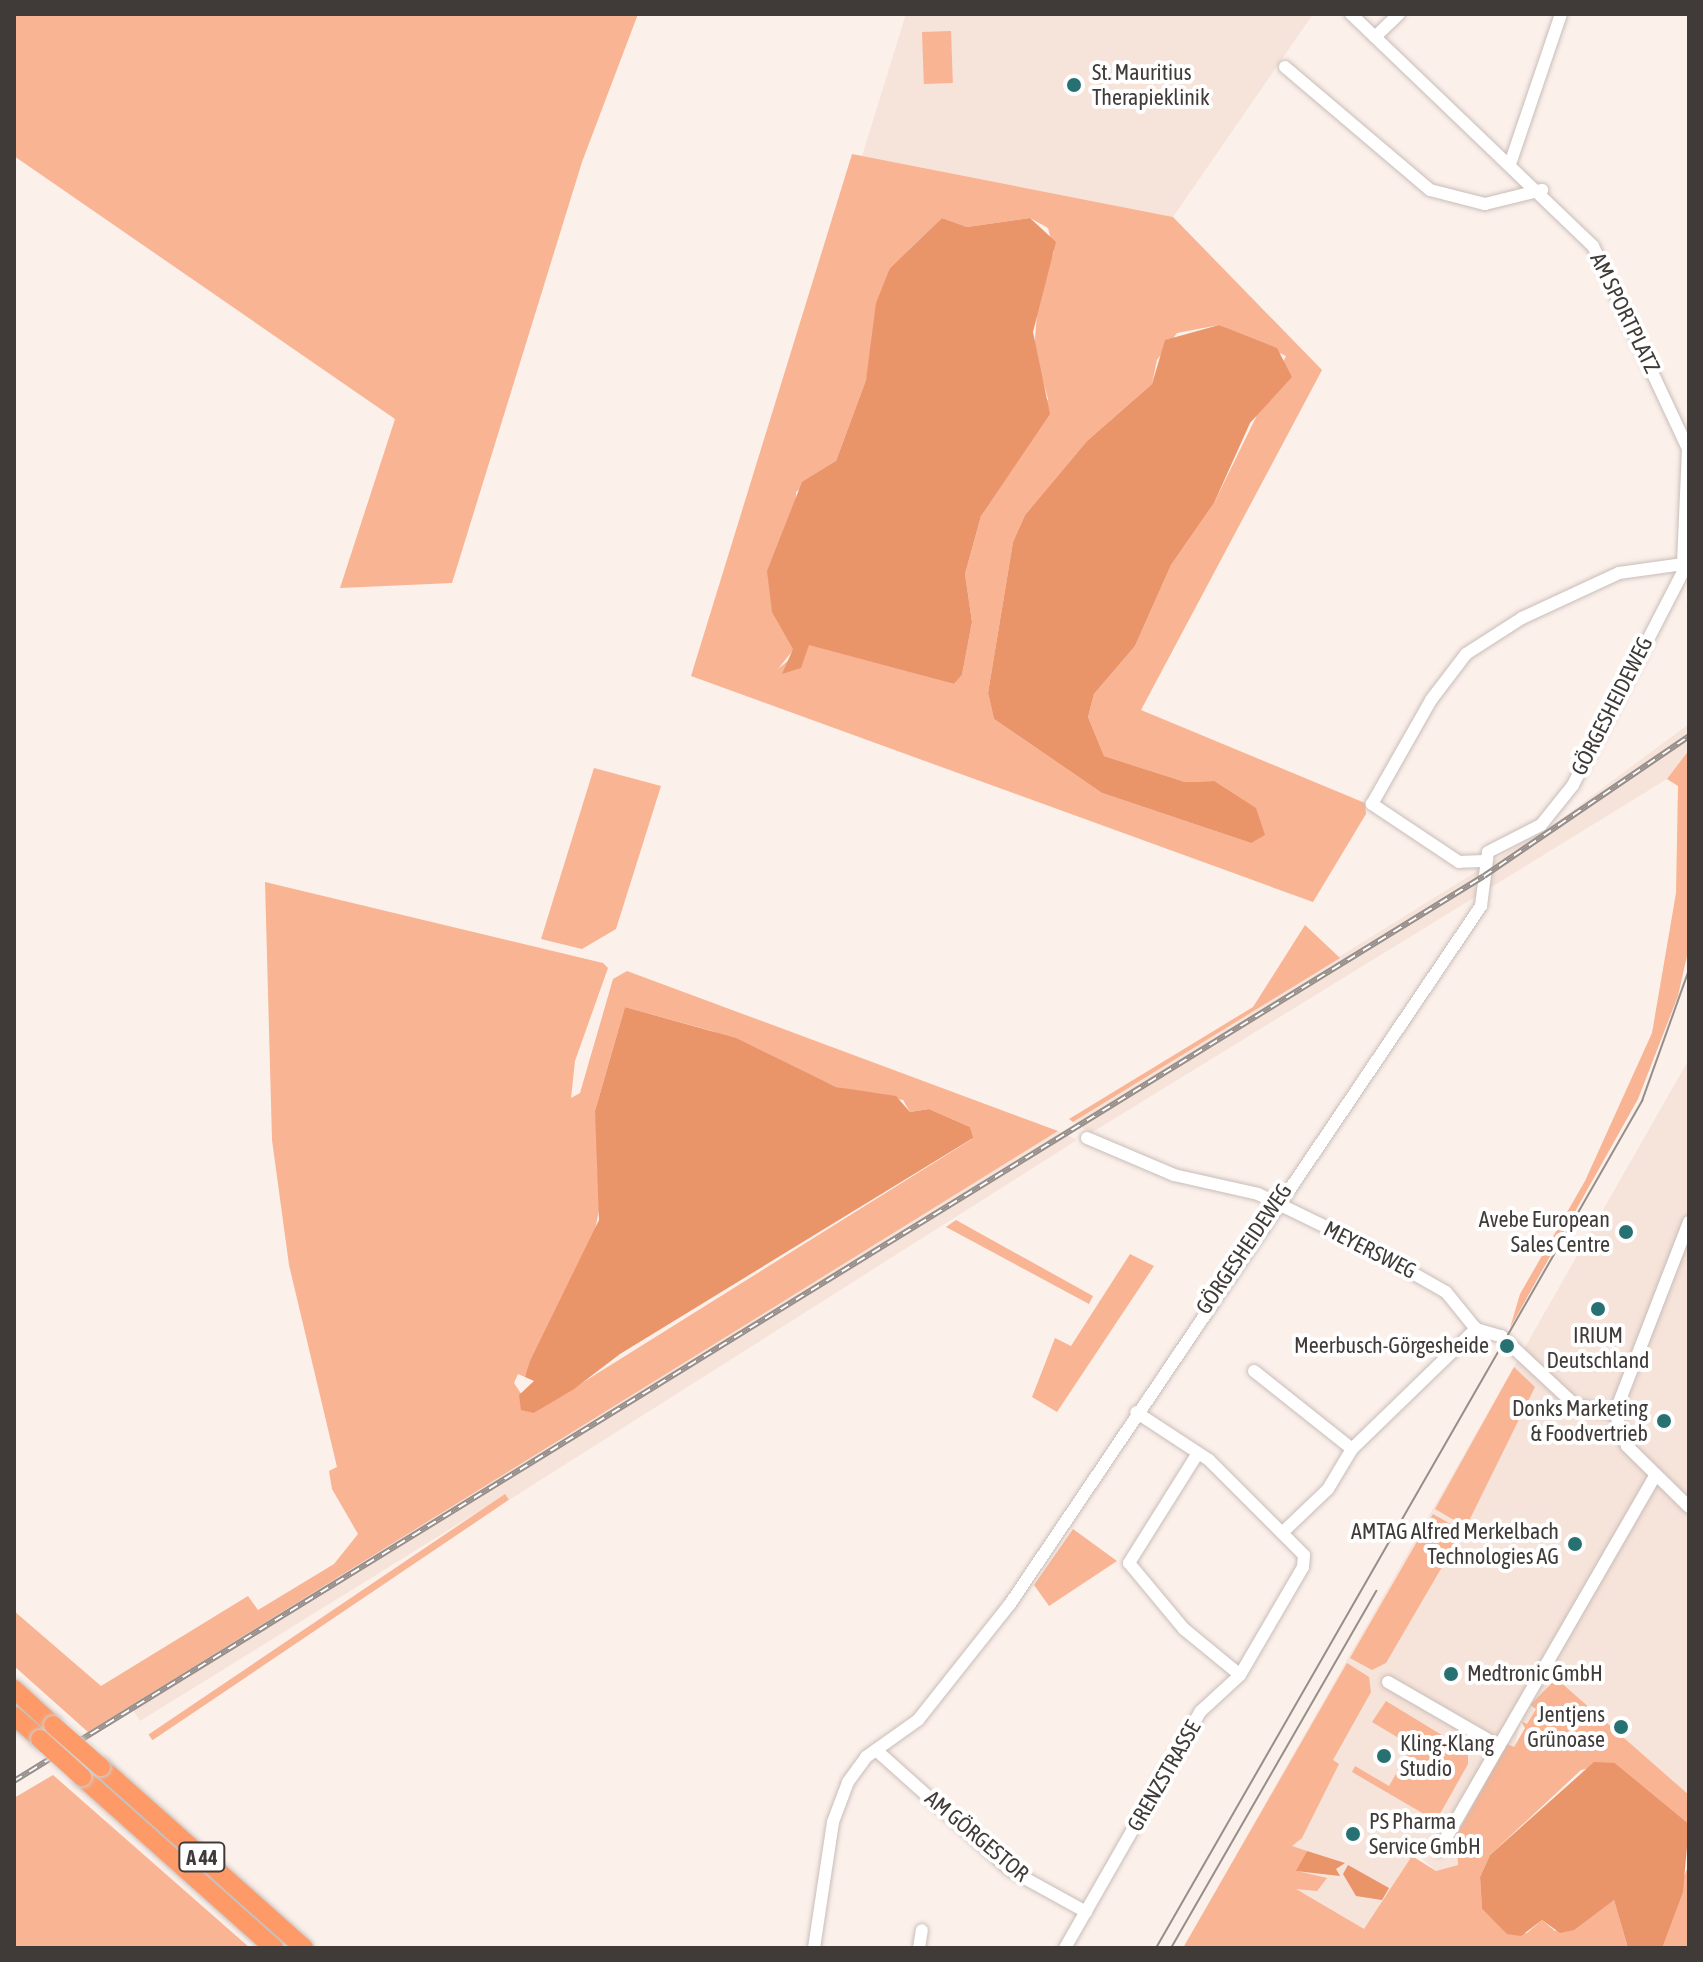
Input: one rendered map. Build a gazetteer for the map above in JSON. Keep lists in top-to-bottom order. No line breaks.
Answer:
{"streets":{"highway":["A 44"],"street":["AM SPORTPLATZ","GÖRGESHEIDEWEG","MEYERSWEG","GRENZSTRASSE","AM GÖRGESTOR"]},"crossings":[["AM SPORTPLATZ","GÖRGESHEIDEWEG"],["GÖRGESHEIDEWEG","MEYERSWEG"],["GÖRGESHEIDEWEG","GRENZSTRASSE"],["GÖRGESHEIDEWEG","AM GÖRGESTOR"],["GRENZSTRASSE","AM GÖRGESTOR"]],"places":["St. Mauritius Therapieklinik","Avebe European Sales Centre","IRIUM Deutschland","Meerbusch-Görgesheide","Donks Marketing & Foodvertrieb","AMTAG Alfred Merkelbach Technologies AG","Medtronic GmbH","Jentjens Grünoase","Kling-Klang Studio","PS Pharma Service GmbH"]}
